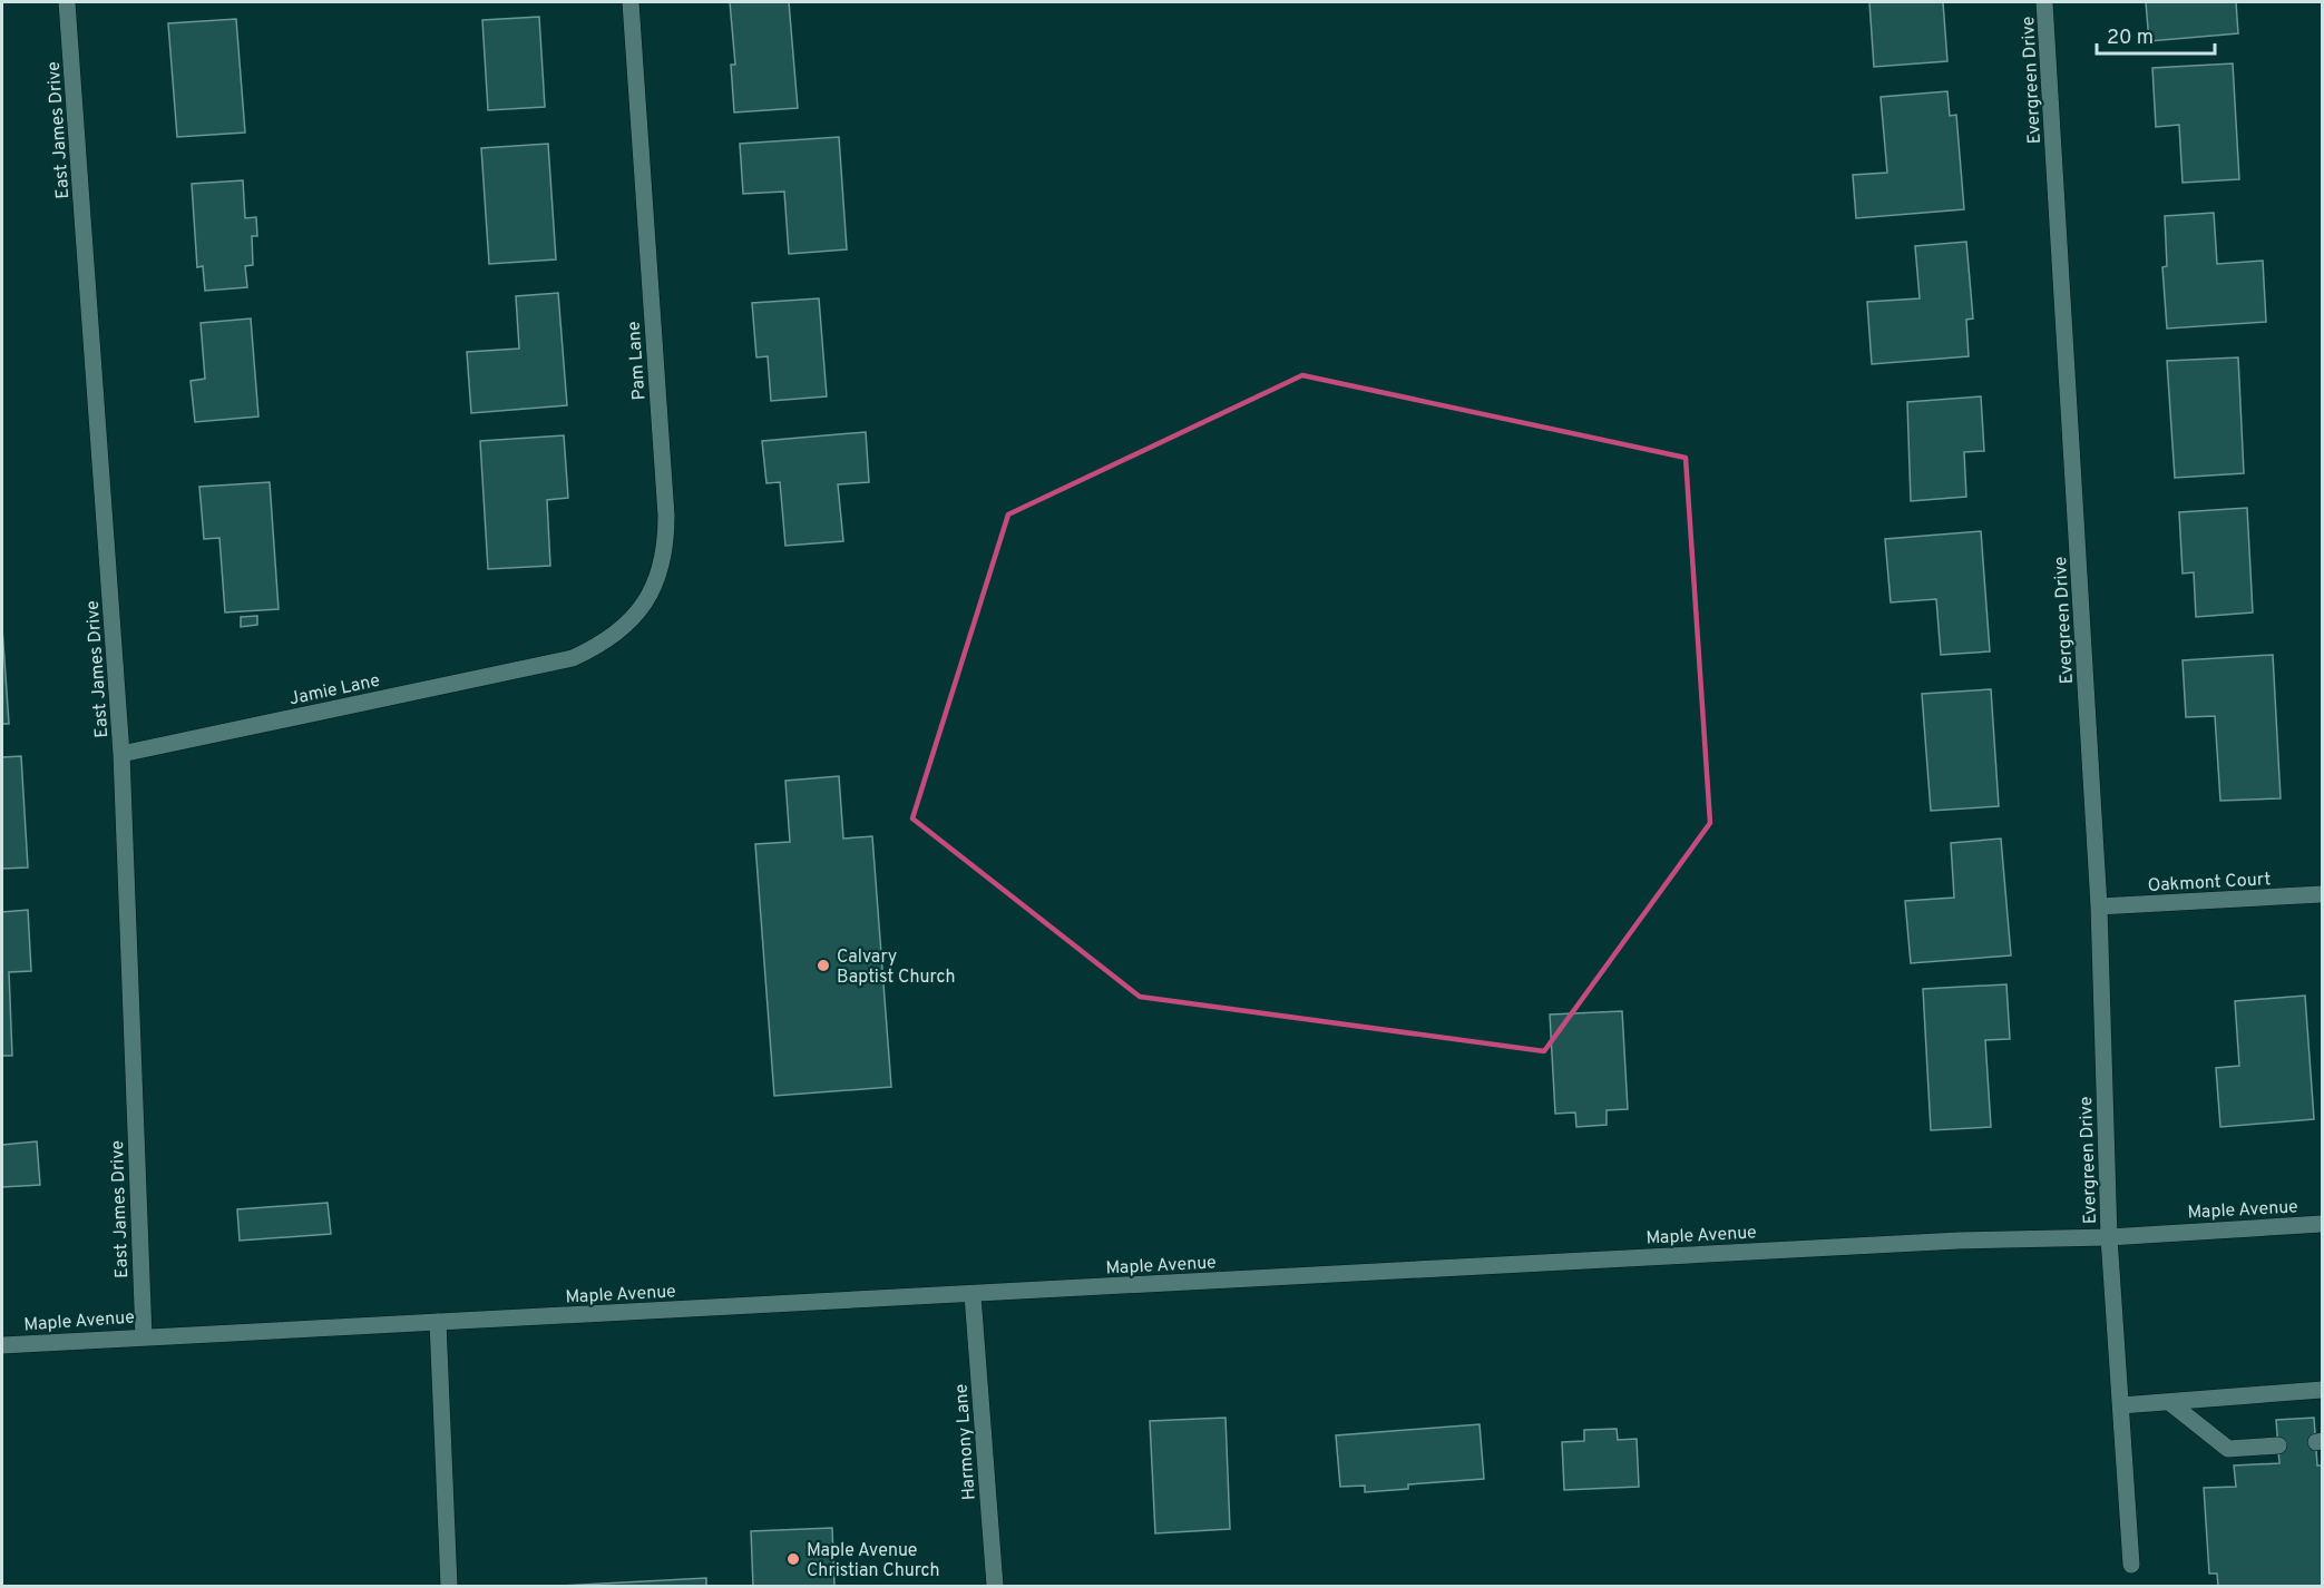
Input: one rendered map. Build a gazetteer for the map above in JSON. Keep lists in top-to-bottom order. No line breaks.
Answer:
{"streets":{"street":["Evergreen Drive","East James Drive","Pam Lane","Jamie Lane","Oakmont Court","Maple Avenue","Harmony Lane"]},"crossings":[["Evergreen Drive","Oakmont Court"],["Evergreen Drive","Maple Avenue"],["East James Drive","Jamie Lane"],["East James Drive","Maple Avenue"],["Pam Lane","Jamie Lane"],["Maple Avenue","Harmony Lane"]],"places":["Calvary Baptist Church","Maple Avenue Christian Church"],"scale_bar":"20 m"}
